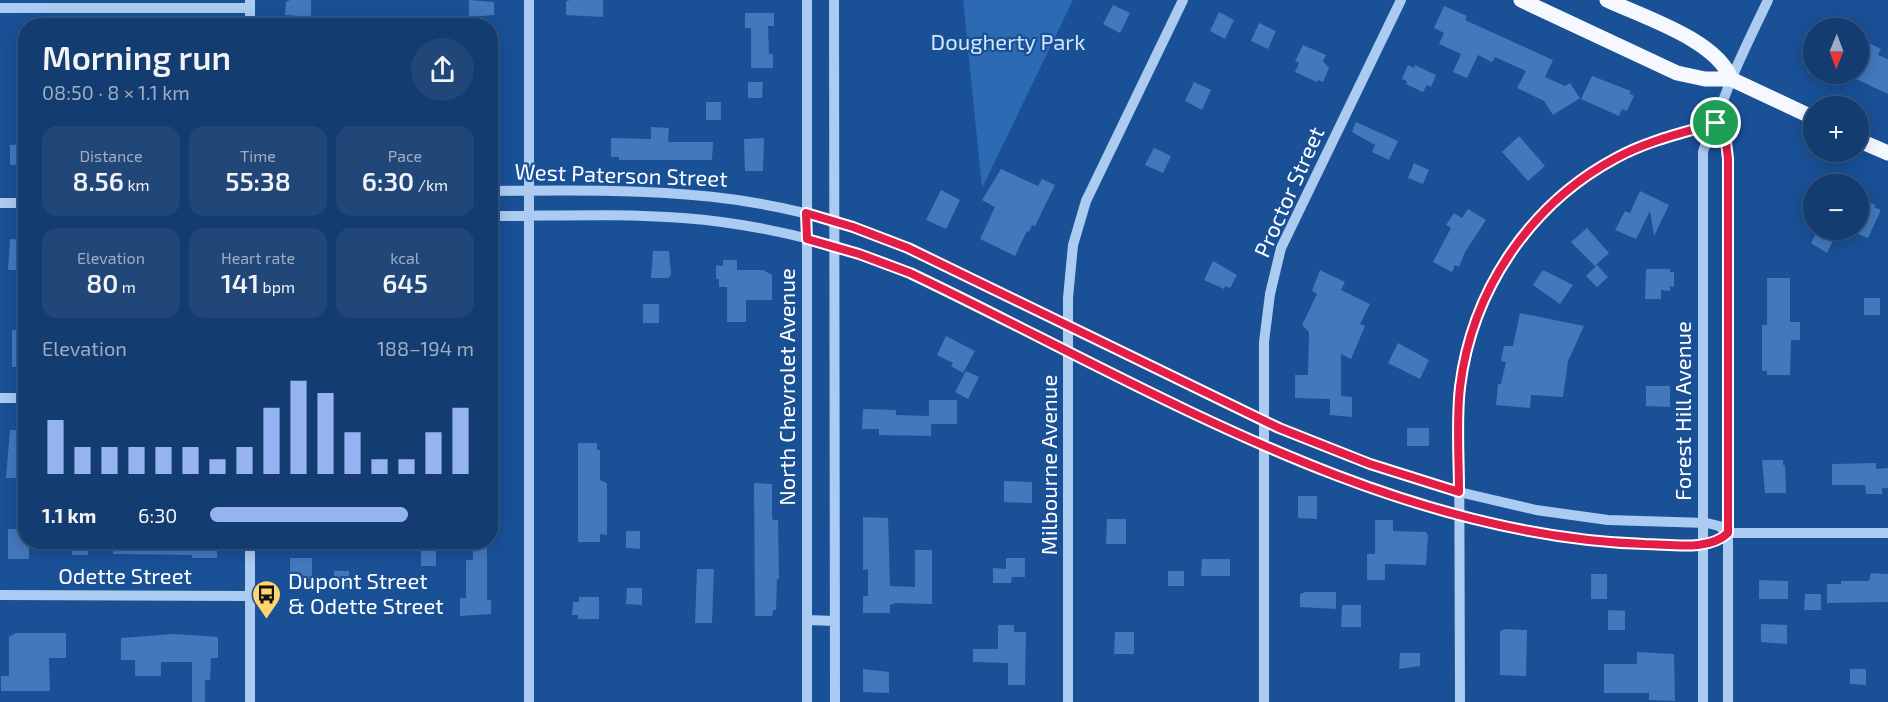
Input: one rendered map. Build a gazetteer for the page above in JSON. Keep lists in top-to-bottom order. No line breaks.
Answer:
{"streets":{"street":["West Paterson Street","Proctor Street","North Chevrolet Avenue","Forest Hill Avenue","Milbourne Avenue","Odette Street"]},"crossings":[["West Paterson Street","Proctor Street"],["West Paterson Street","North Chevrolet Avenue"],["West Paterson Street","Forest Hill Avenue"],["West Paterson Street","Milbourne Avenue"]],"parks":["Dougherty Park"],"places":{"bus stop":["Dupont Street & Odette Street"]},"north":"bottom","page":{"map_buttons":["+","−"],"heading":["Morning run","08:50 · 8 × 1.1 km"],"stats":[["Distance","8.56 km"],["Time","55:38"],["Pace","6:30 /km"],["Elevation","80 m"],["Heart rate","141 bpm"],["kcal","645"]],"chart":["Elevation","188–194 m"],"list":[{"name":"1.1 km","note":"6:30"}]}}
